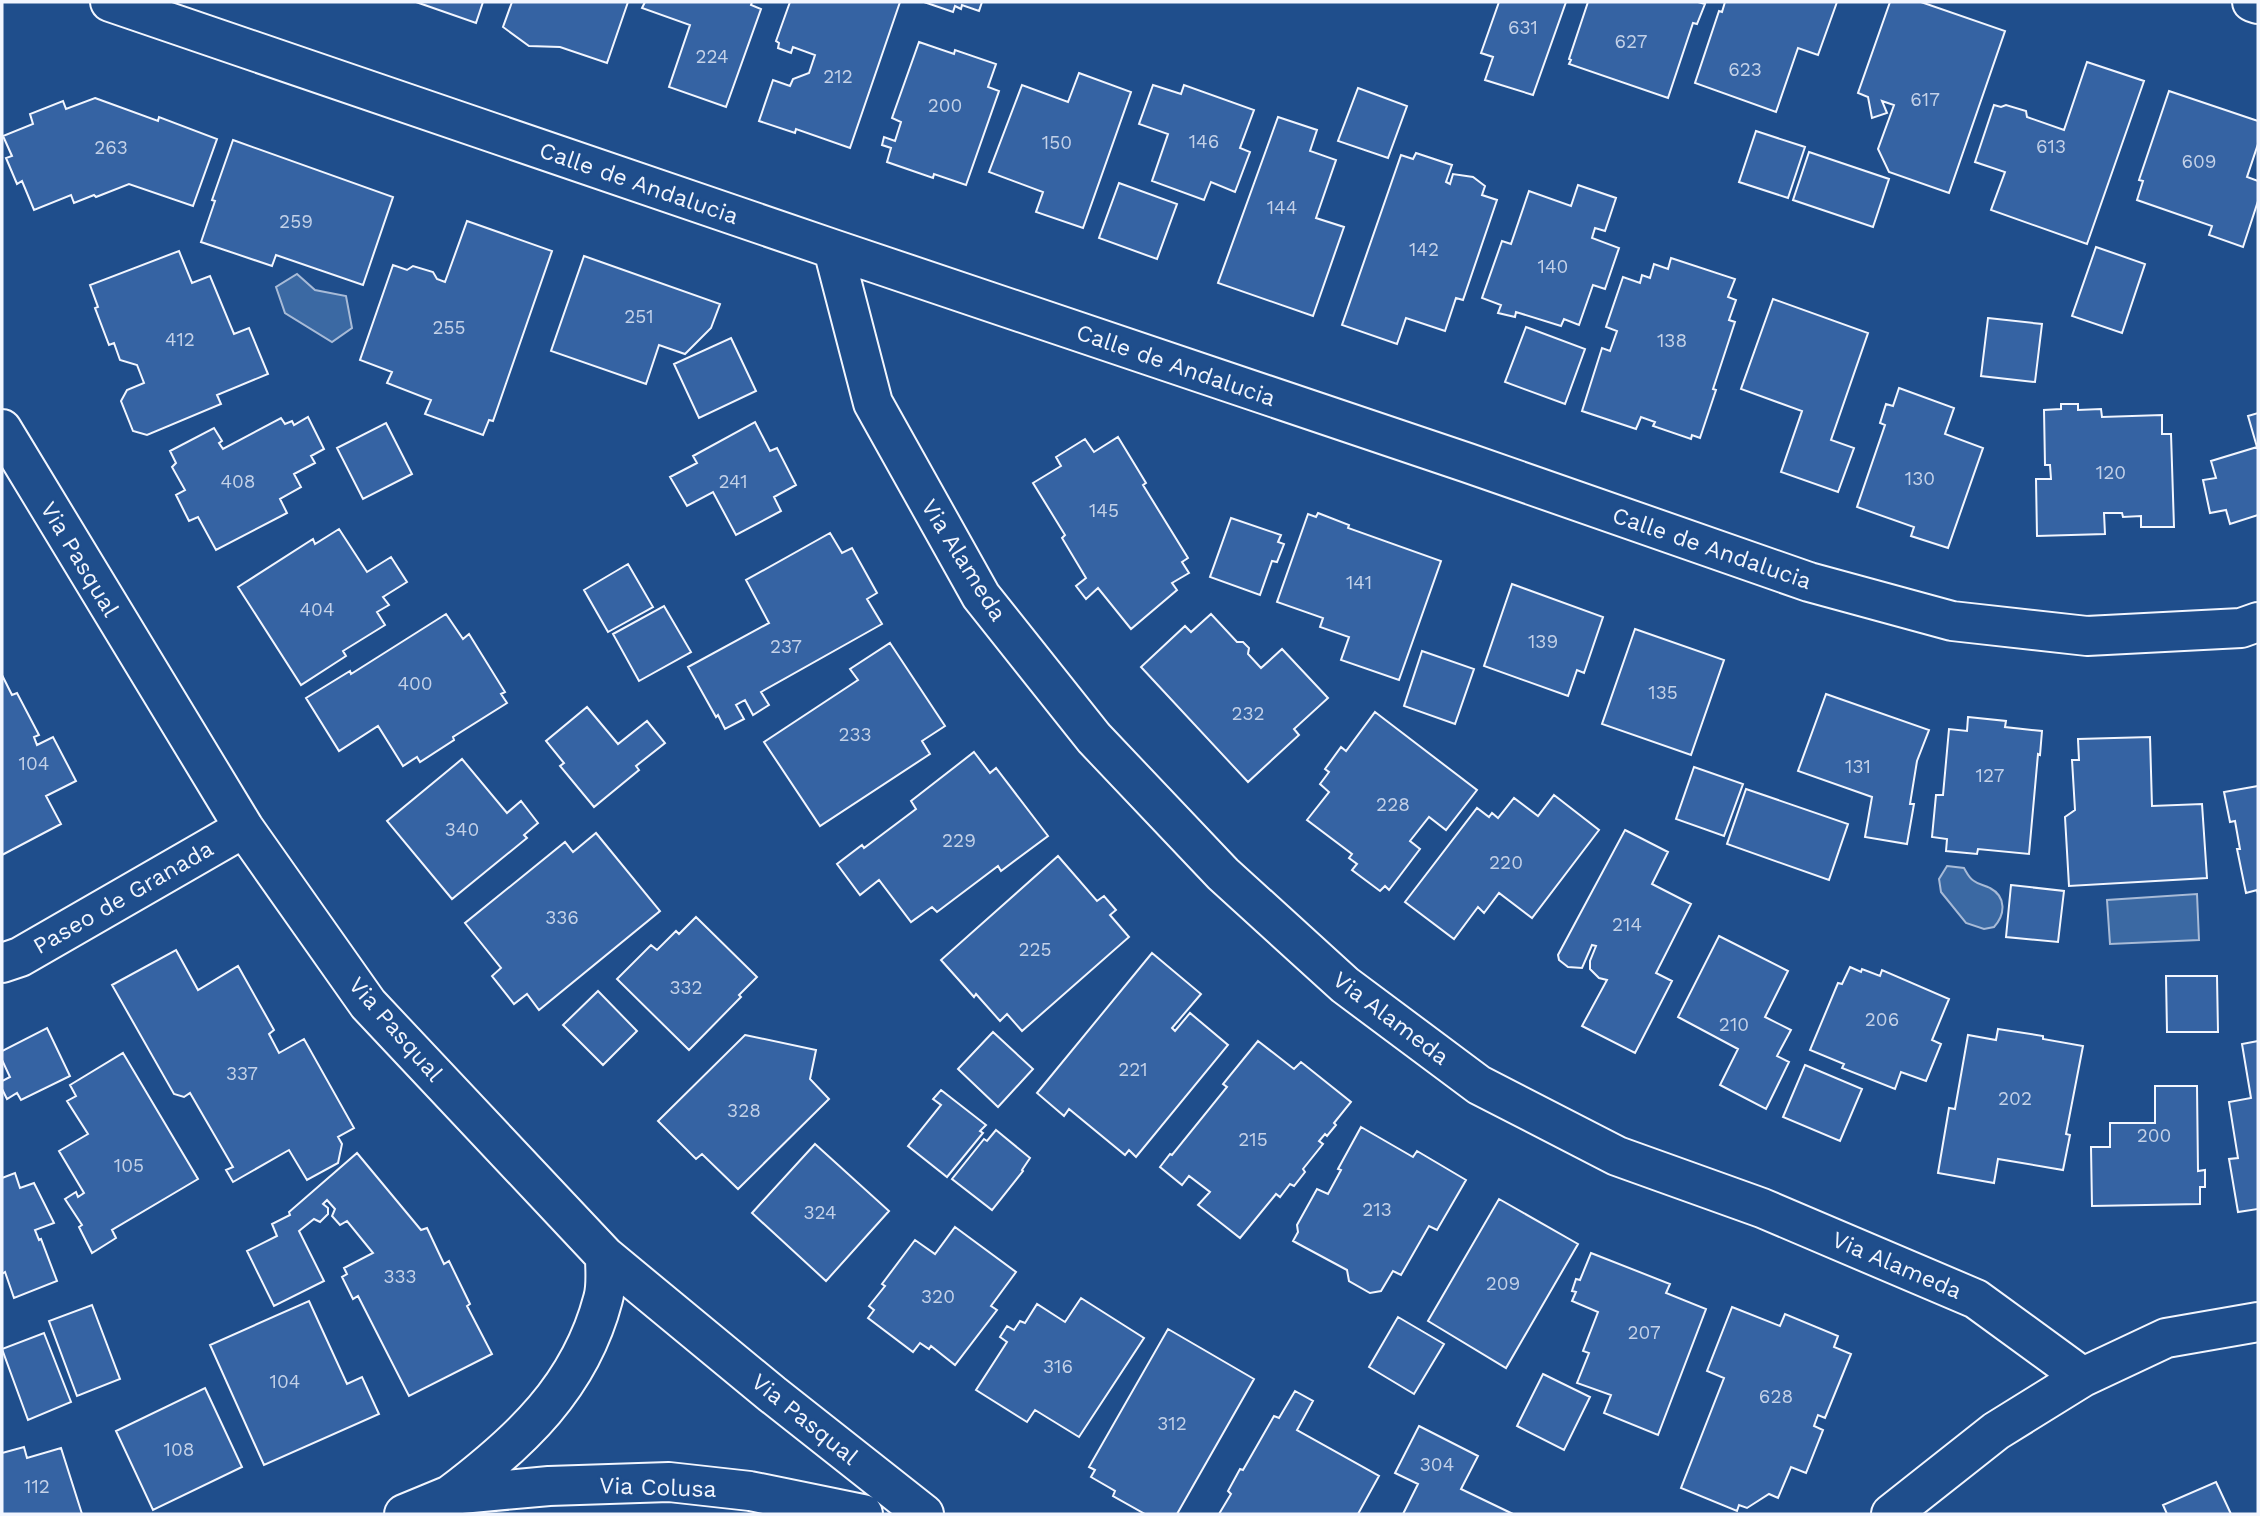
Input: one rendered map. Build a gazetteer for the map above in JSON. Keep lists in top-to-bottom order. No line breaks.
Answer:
{"streets":{"street":["Calle de Andalucia","Via Pasqual","Via Alameda","Paseo de Granada","Via Colusa"]},"crossings":[["Calle de Andalucia","Via Alameda"],["Via Pasqual","Paseo de Granada"],["Via Pasqual","Via Colusa"]],"house_numbers":["631","627","224","623","212","617","200","146","150","613","263","609","144","259","142","140","251","255","412","138","120","130","408","241","145","141","404","139","237","400","135","232","233","104","131","127","228","340","229","220","336","214","225","332","206","210","221","337","202","328","200","215","105","213","324","333","209","320","207","316","104","628","312","108","304","112"]}
